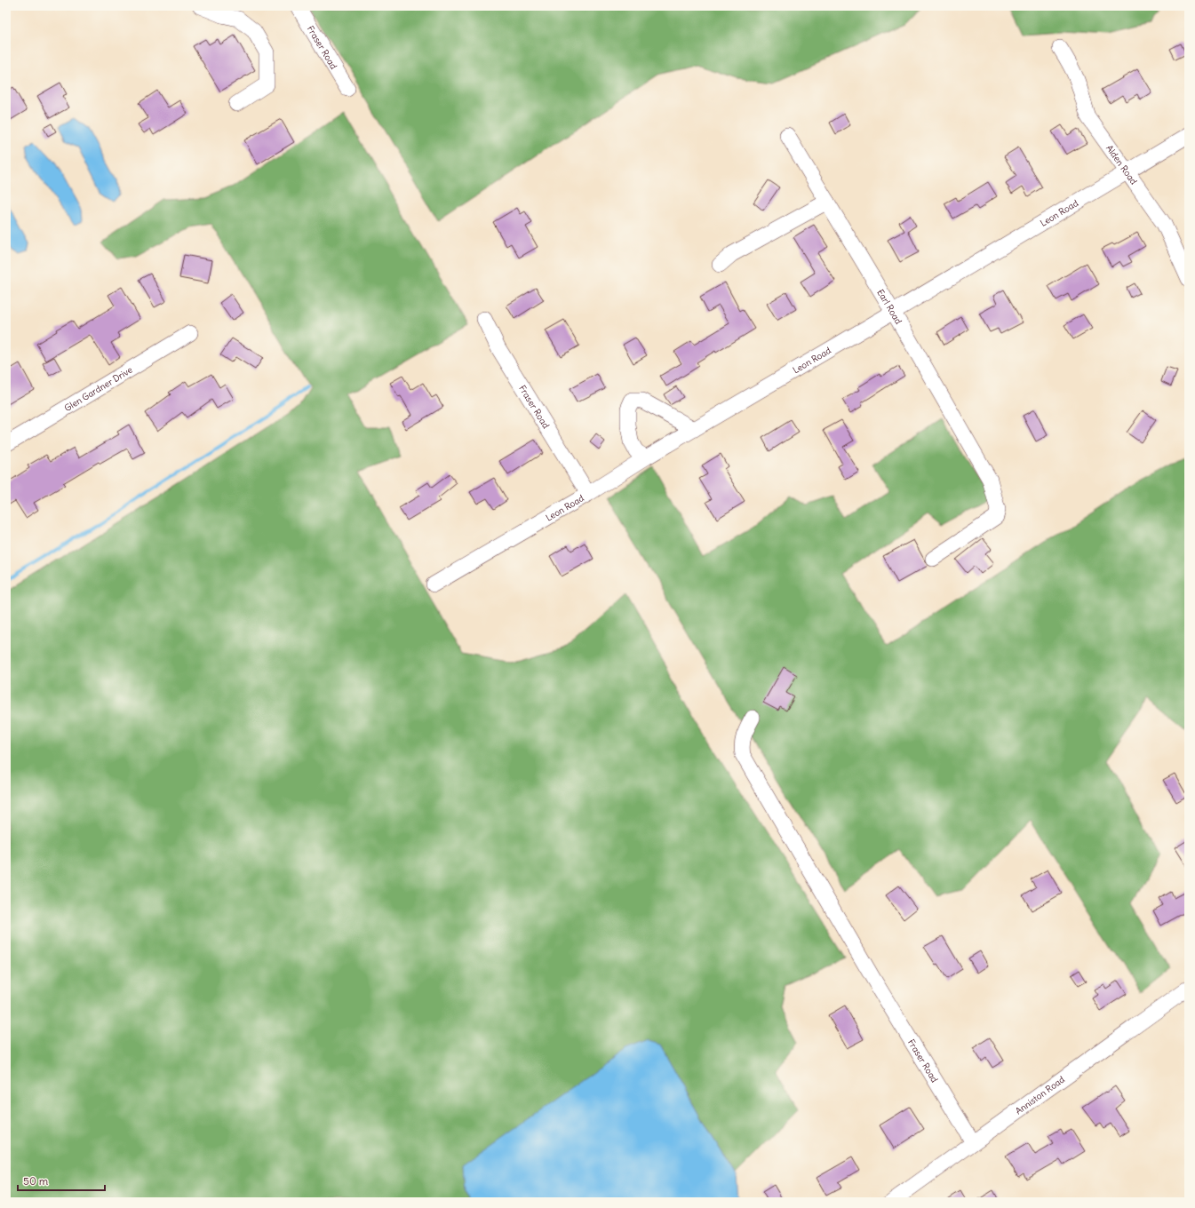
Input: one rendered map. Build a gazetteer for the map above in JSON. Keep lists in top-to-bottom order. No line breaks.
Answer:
{"streets":{"street":["Fraser Road","Alden Road","Leon Road","Earl Road","Glen Gardner Drive","Anniston Road"]},"crossings":[["Fraser Road","Leon Road"],["Fraser Road","Anniston Road"],["Alden Road","Leon Road"],["Leon Road","Earl Road"]],"scale_bar":"50 m"}
